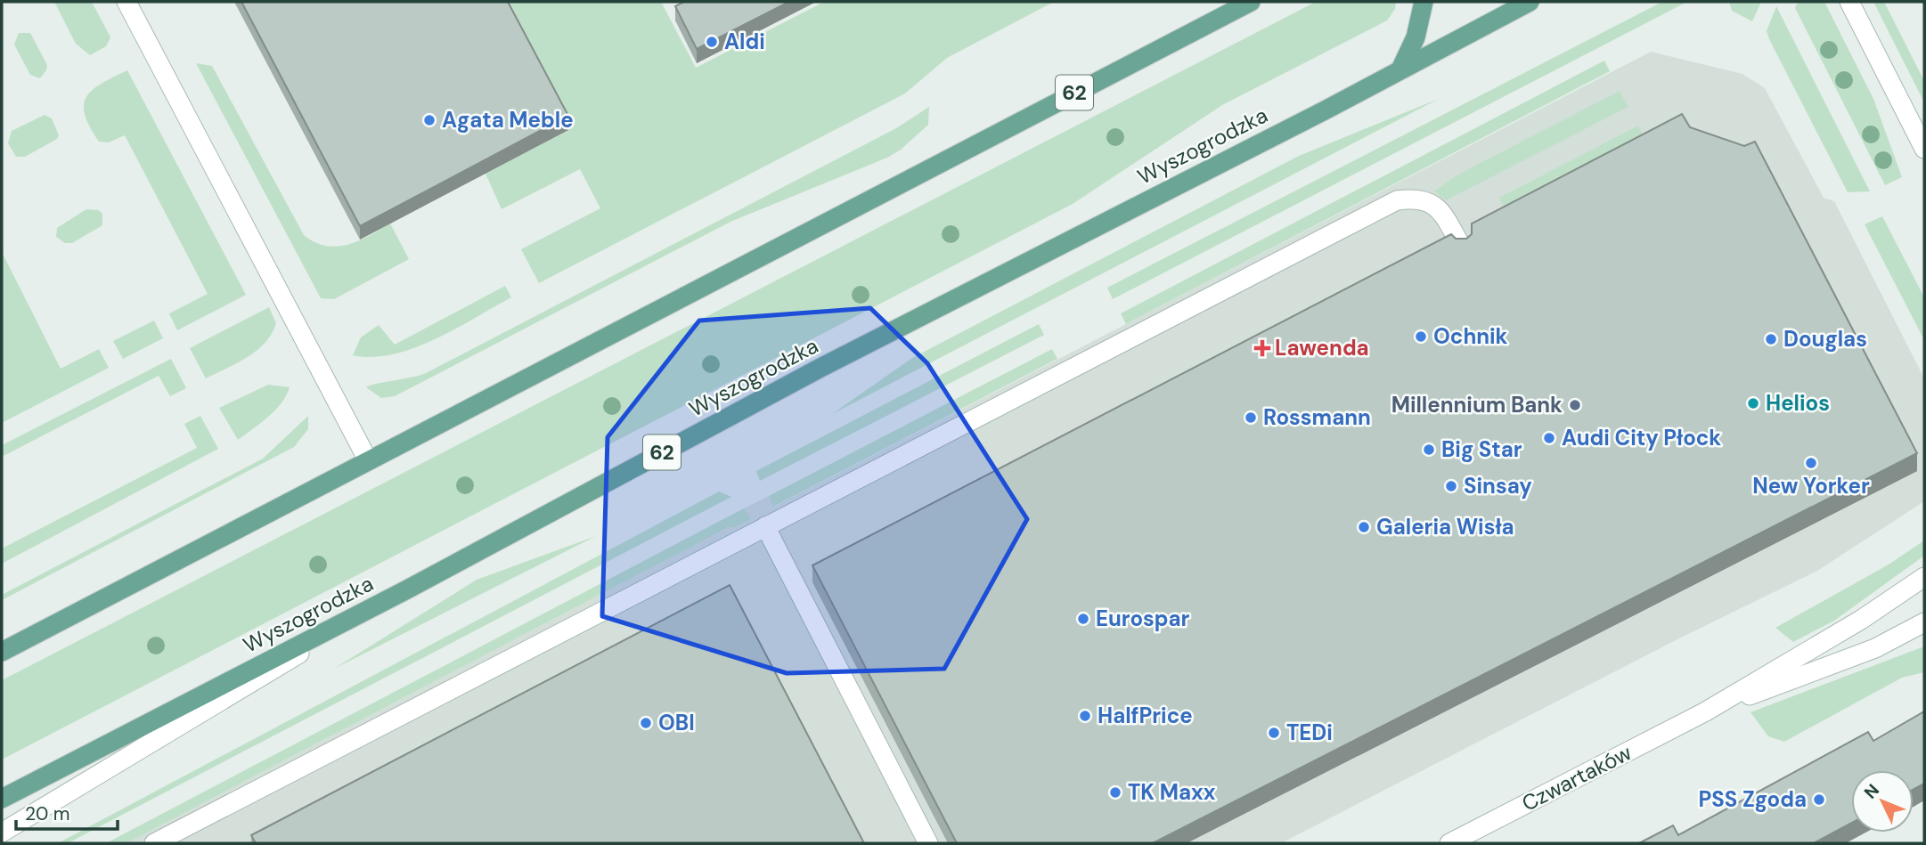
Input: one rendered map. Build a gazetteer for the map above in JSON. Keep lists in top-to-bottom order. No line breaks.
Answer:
{"streets":{"main road":["62","Wyszogrodzka"],"street":["Czwartaków"]},"places":{"other":["Aldi","Agata Meble","Ochnik","Douglas","Helios","Millennium Bank","Rossmann","Audi City Płock","Big Star","New Yorker","Sinsay","Galeria Wisła","Eurospar","HalfPrice","OBI","TEDi","TK Maxx","PSS Zgoda"],"health":["Lawenda"]},"scale_bar":"20 m","north":"top left"}
